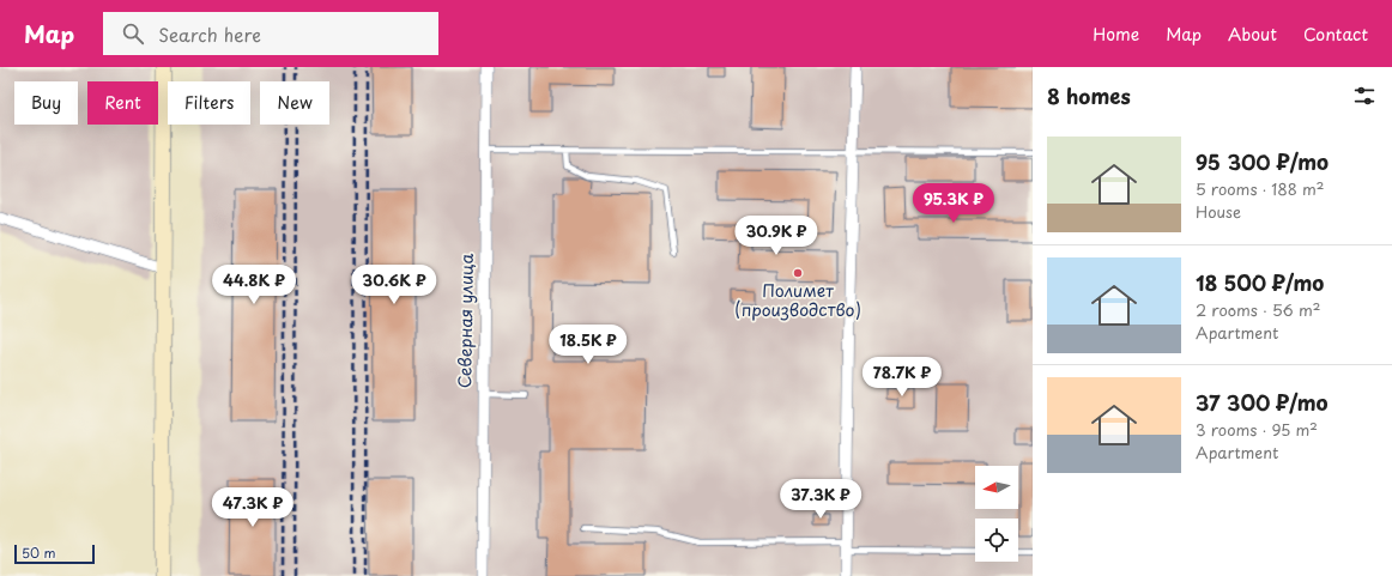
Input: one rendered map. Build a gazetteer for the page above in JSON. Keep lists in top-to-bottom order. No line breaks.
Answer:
{"streets":{"street":["Северная улица"]},"places":["Полимет (производство)"],"scale_bar":"50 m","north":"left","page":{"header":"Map","search":"Search here","nav":["Home","Map","About","Contact"],"heading":"8 homes","chip":["Buy","Rent","Filters","New"],"list":[{"name":"95 300 ₽/mo","note":"5 rooms · 188 m² · House"},{"name":"18 500 ₽/mo","note":"2 rooms · 56 m² · Apartment"},{"name":"37 300 ₽/mo","note":"3 rooms · 95 m² · Apartment"}],"price":["95.3K ₽","30.9K ₽","44.8K ₽","30.6K ₽","18.5K ₽","78.7K ₽","37.3K ₽","47.3K ₽"],"scale":"50 m"}}
